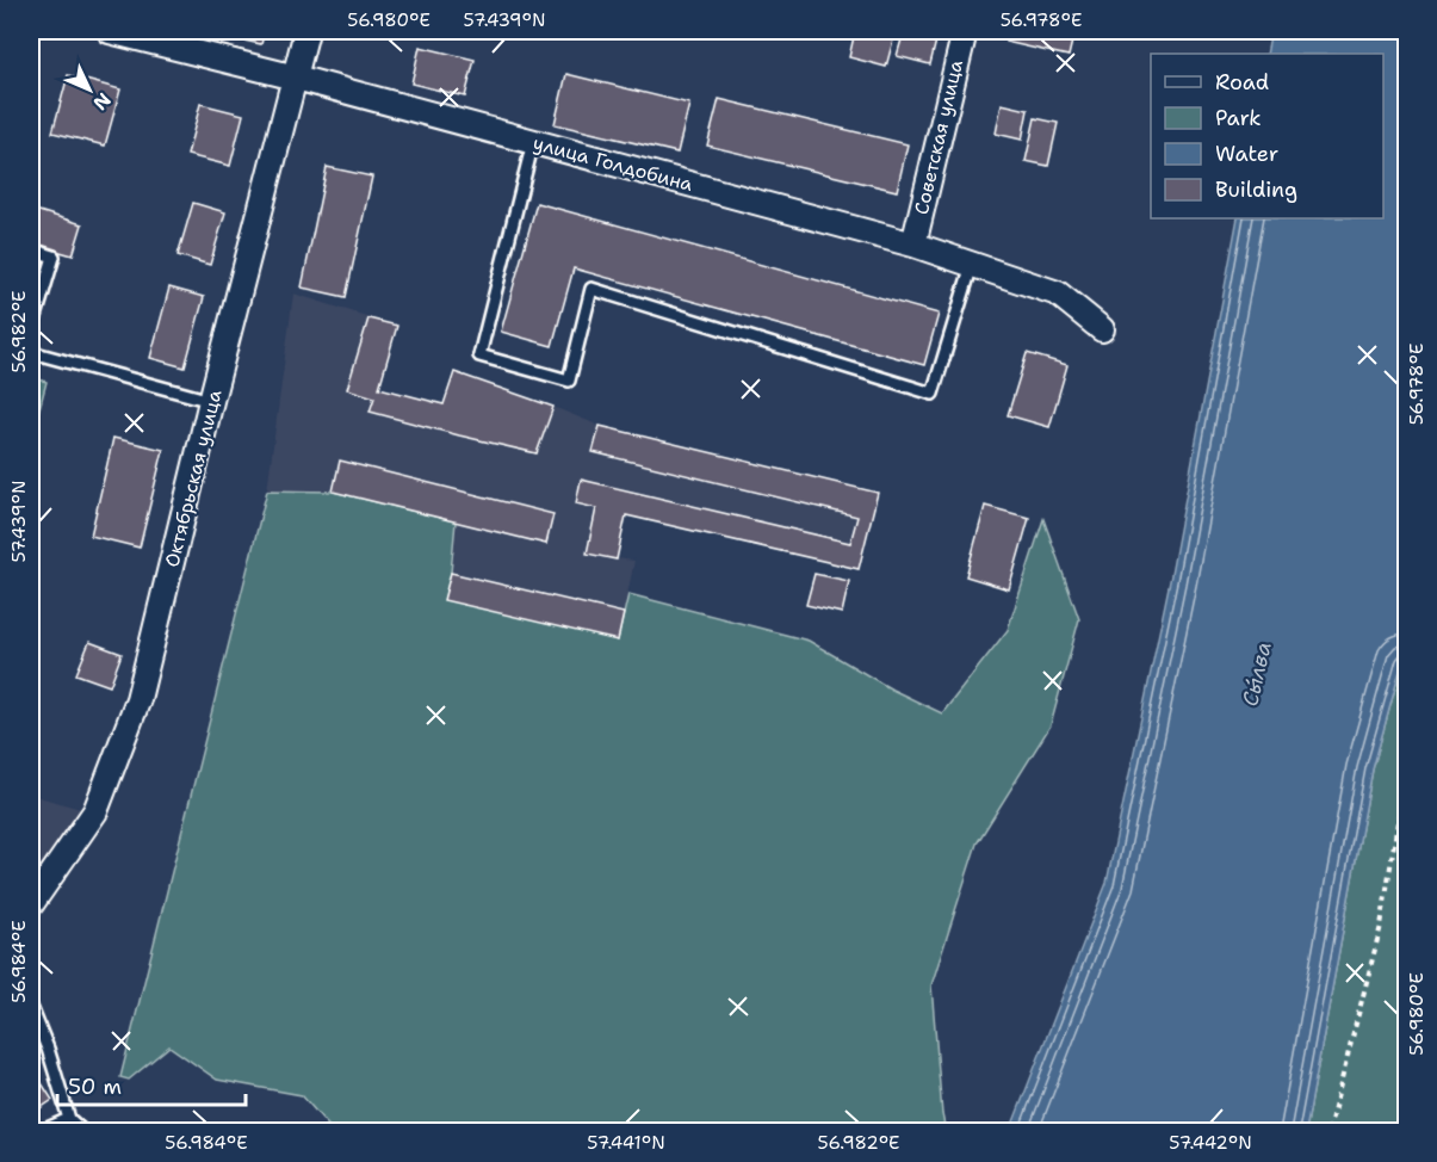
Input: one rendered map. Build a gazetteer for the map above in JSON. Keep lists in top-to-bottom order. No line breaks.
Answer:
{"streets":{"street":["Советская улица","улица Голдобина","Октябрьская улица"]},"crossings":[["Советская улица","улица Голдобина"],["улица Голдобина","Октябрьская улица"]],"water":["Сы́лва"],"legend":["Road","Park","Water","Building"],"scale_bar":"50 m","north":"bottom right","coordinates":["56.980°E","57.439°N","56.978°E","56.982°E","56.984°E","57.441°N","57.442°N"]}
